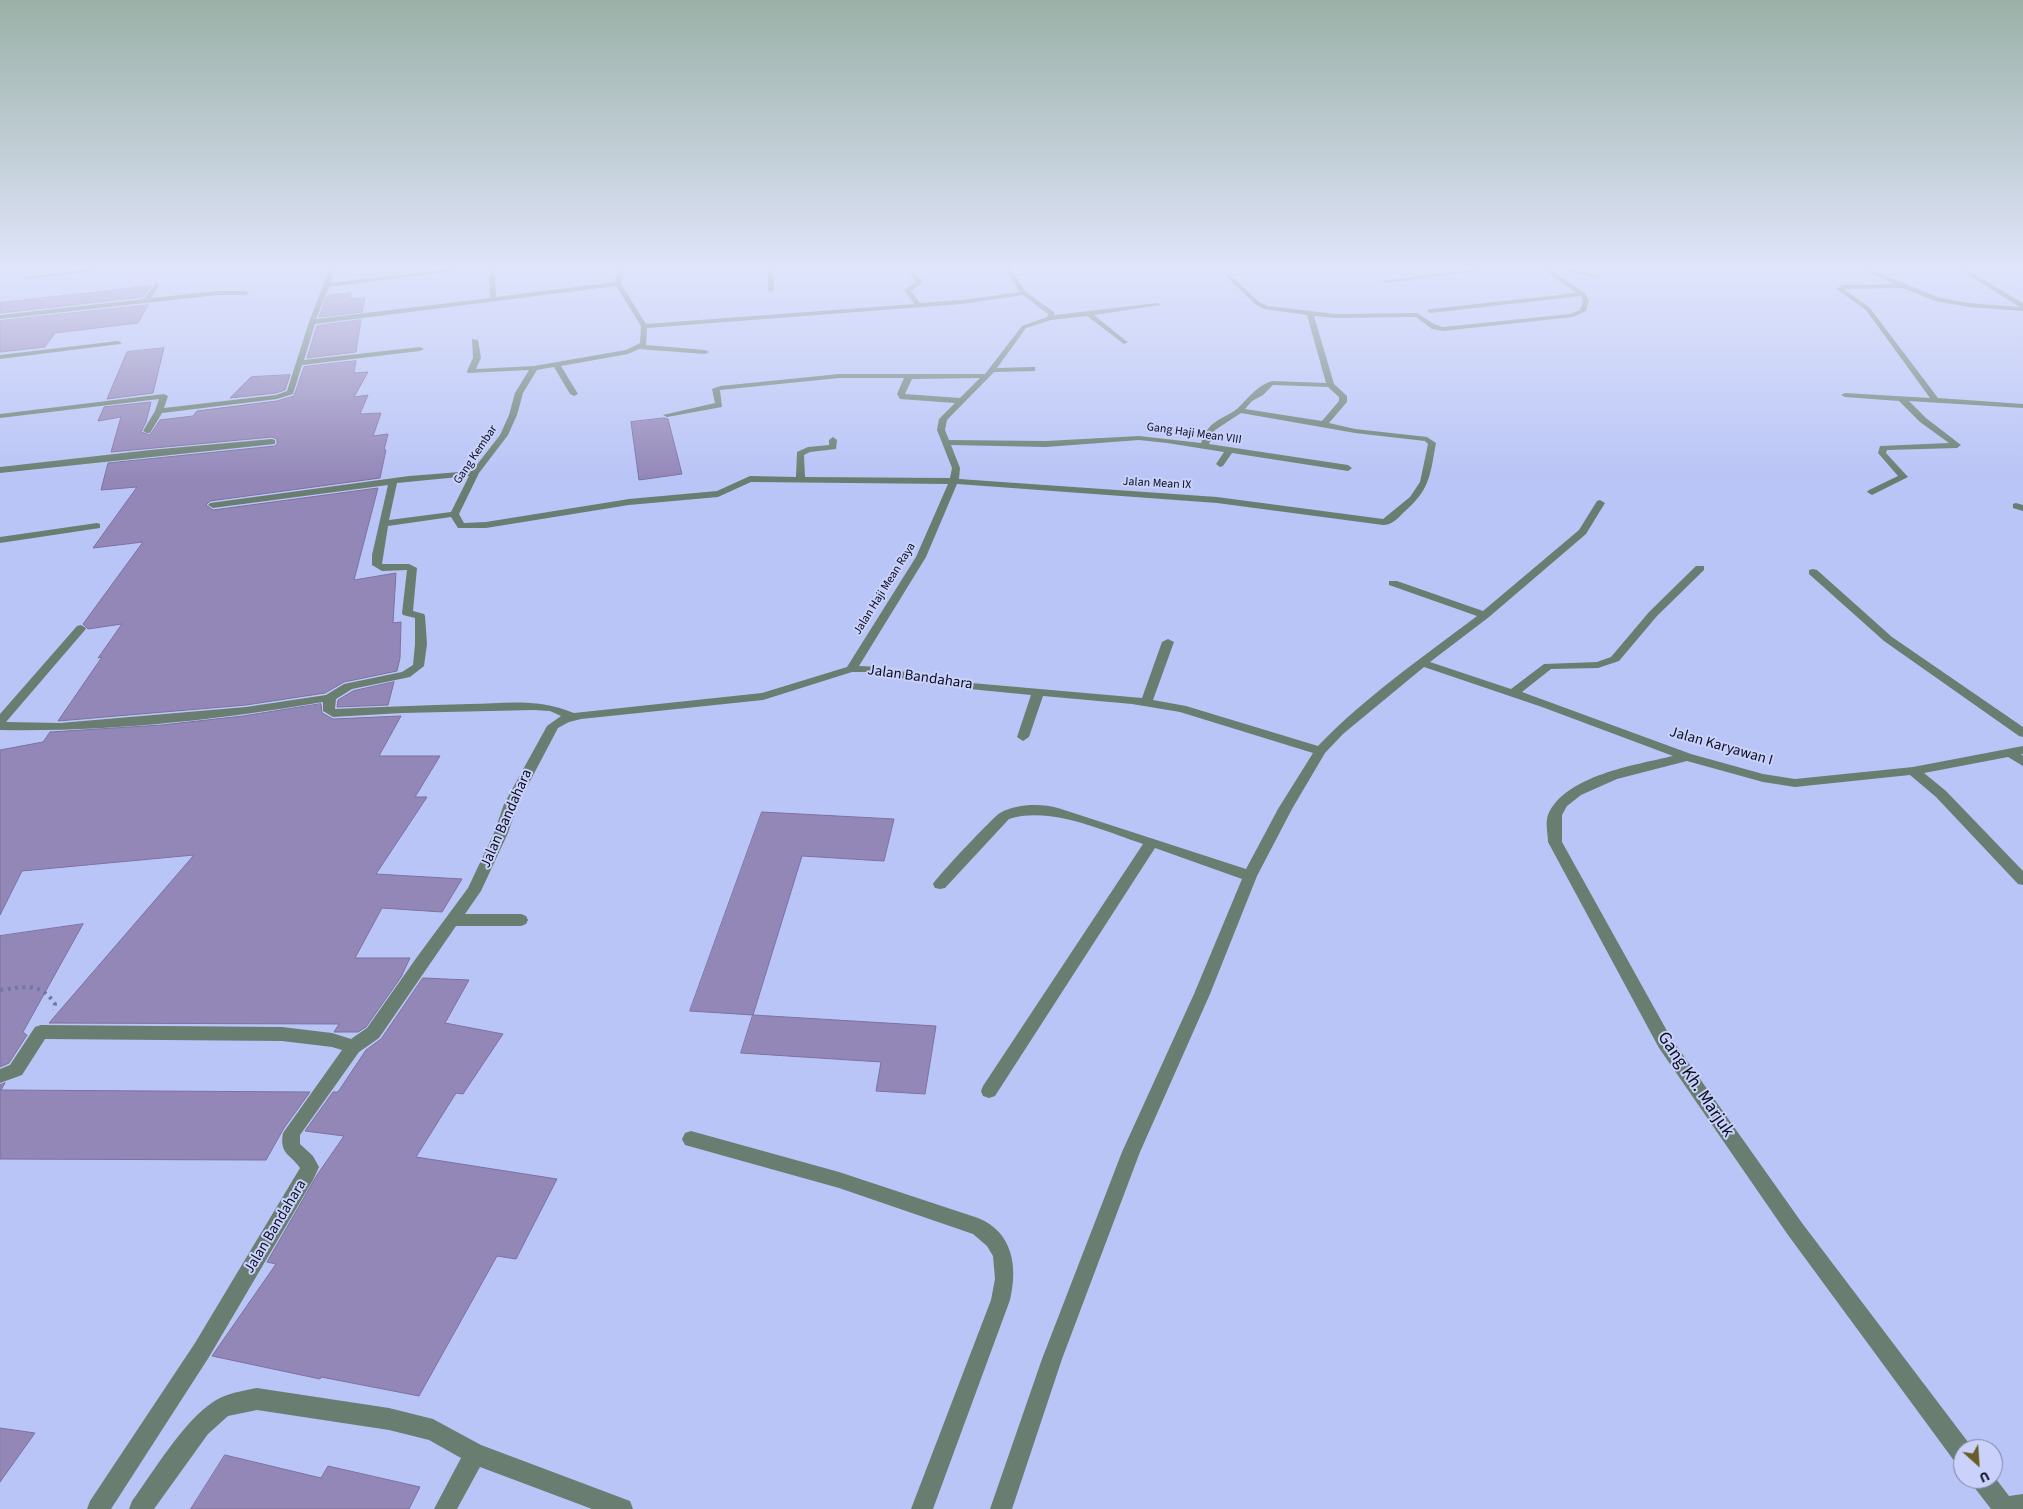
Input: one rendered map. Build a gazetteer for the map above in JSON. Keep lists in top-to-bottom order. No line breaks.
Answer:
{"streets":{"street":["Gang Haji Mean VIII","Gang Kembar","Jalan Mean IX","Jalan Haji Mean Raya","Jalan Bandahara","Jalan Karyawan I","Gang Kh. Marjuk"]},"crossings":[["Gang Haji Mean VIII","Jalan Haji Mean Raya"],["Gang Kembar","Jalan Mean IX"],["Jalan Mean IX","Jalan Haji Mean Raya"],["Jalan Haji Mean Raya","Jalan Bandahara"],["Jalan Karyawan I","Gang Kh. Marjuk"]],"north":"bottom right"}
